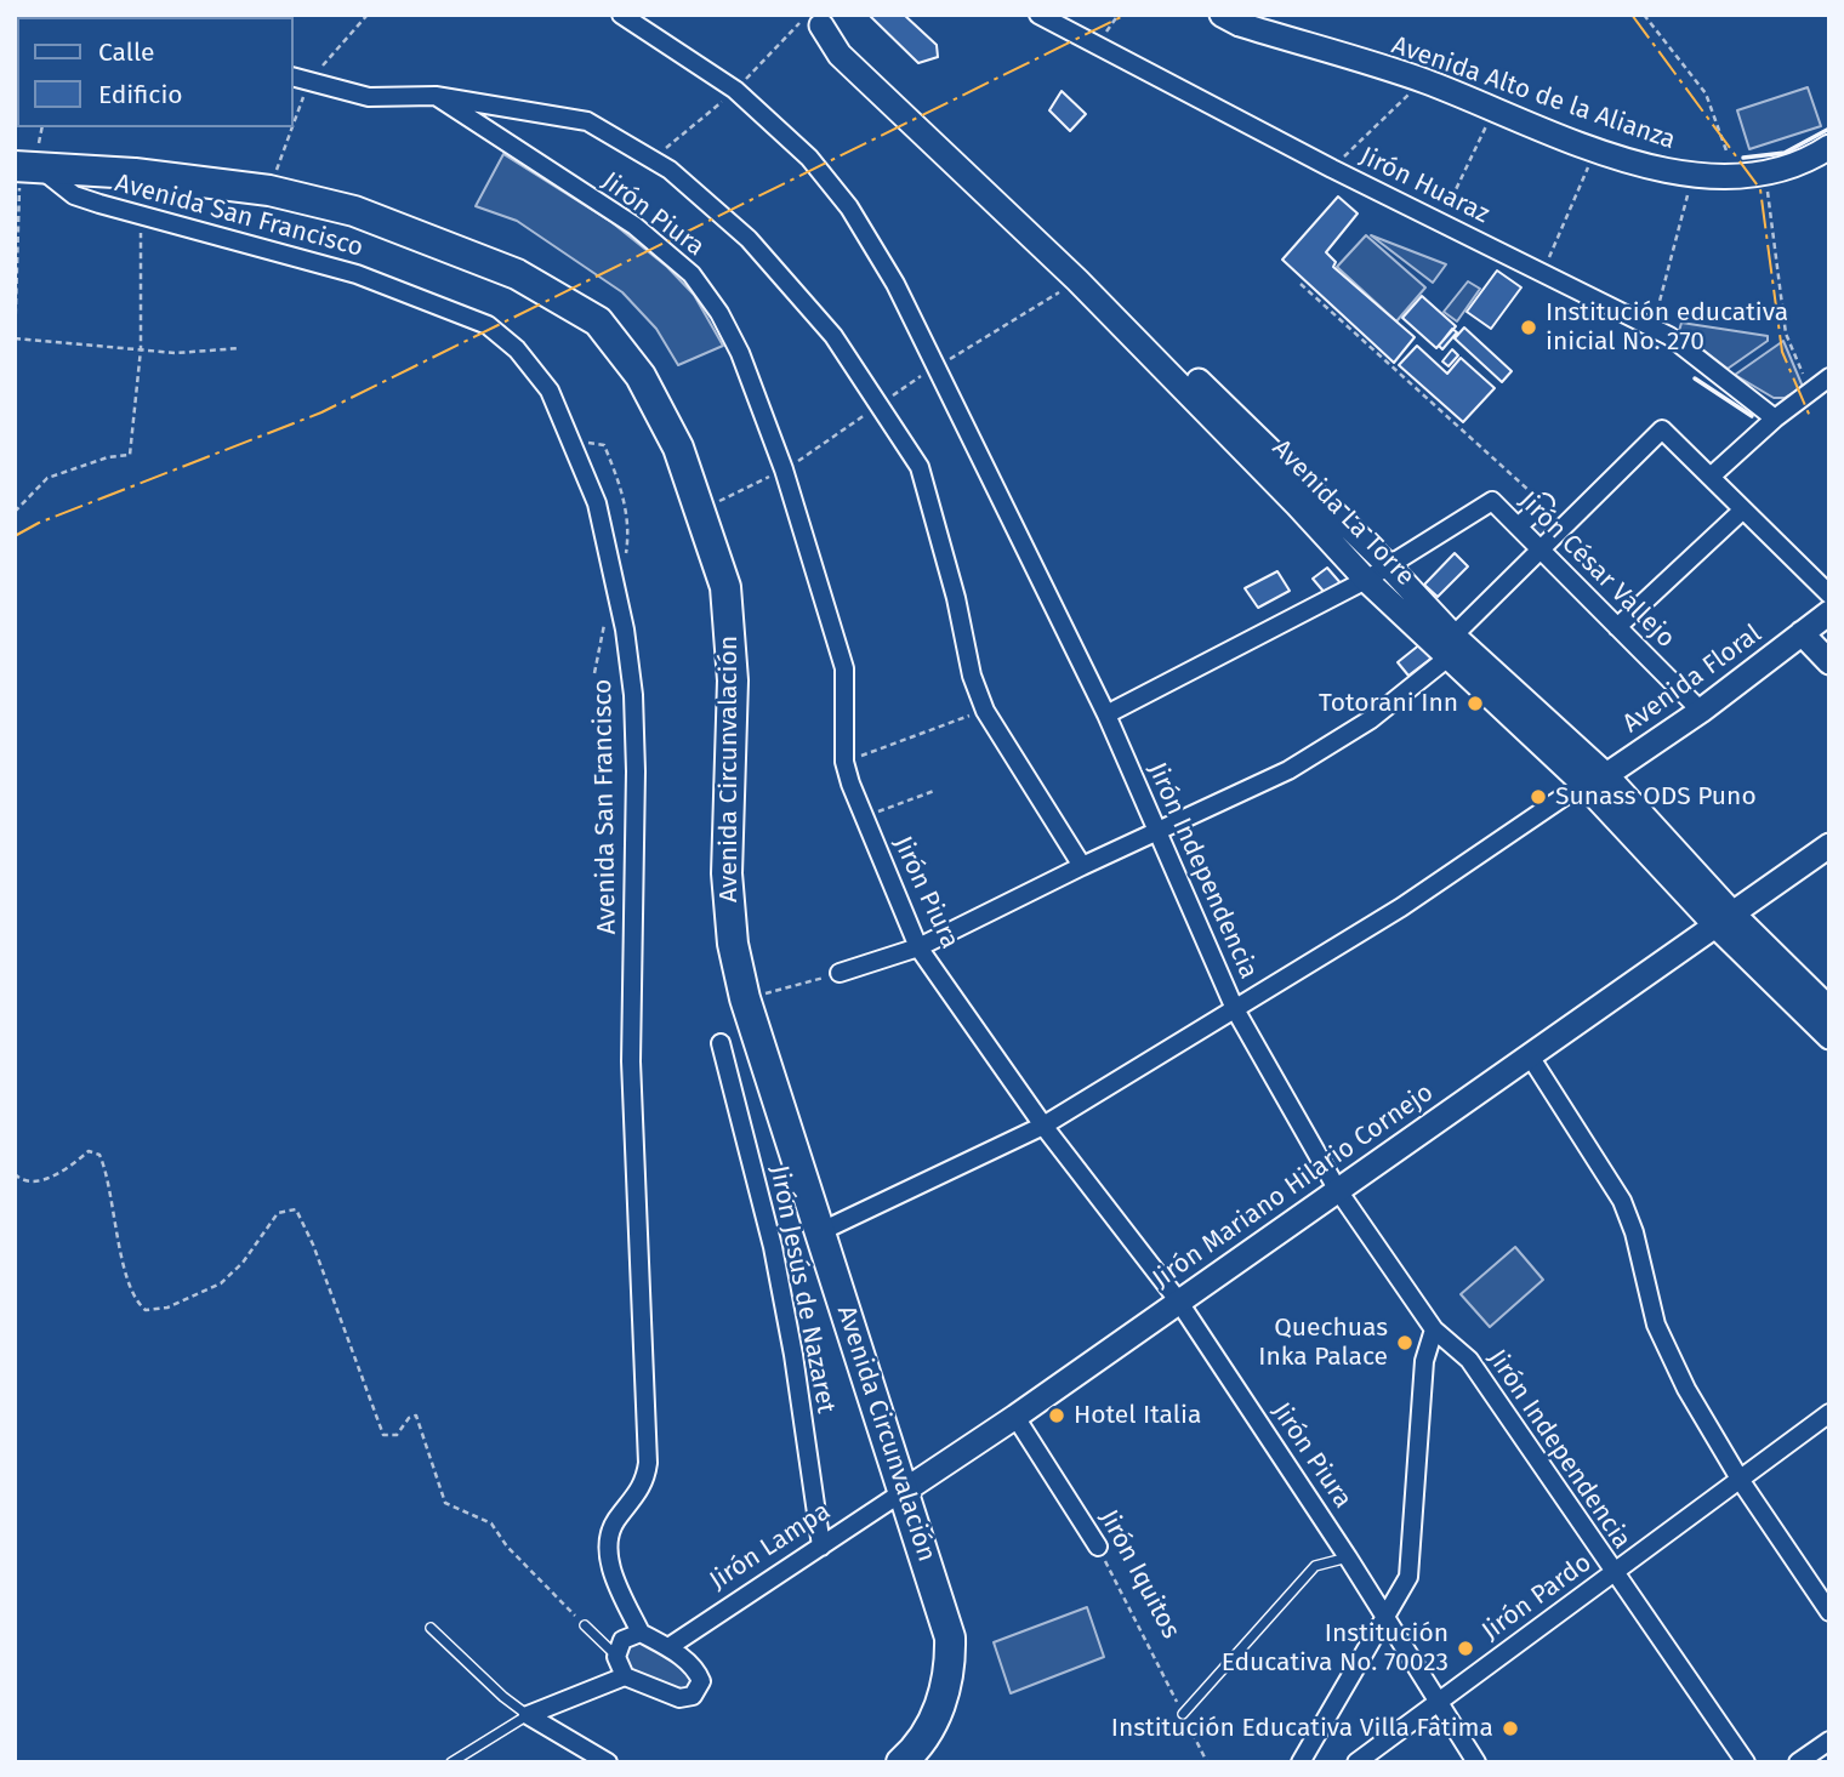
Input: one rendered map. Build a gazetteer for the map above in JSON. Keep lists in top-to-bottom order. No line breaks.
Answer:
{"streets":{"highway":["Avenida Circunvalación"],"main road":["Avenida Alto de la Alianza","Avenida La Torre","Avenida Floral","Jirón Mariano Hilario Cornejo"],"street":["Jirón Huaraz","Jirón Piura","Avenida San Francisco","Jirón César Vallejo","Jirón Independencia","Jirón Jesús de Nazaret","Jirón Lampa","Jirón Iquitos","Jirón Pardo"]},"crossings":[["Jirón Piura","Jirón Mariano Hilario Cornejo"],["Jirón Piura","Jirón Pardo"],["Avenida San Francisco","Avenida Circunvalación"],["Avenida La Torre","Jirón César Vallejo"],["Avenida La Torre","Avenida Floral"],["Avenida La Torre","Jirón Mariano Hilario Cornejo"],["Jirón César Vallejo","Avenida Floral"],["Avenida Circunvalación","Jirón Mariano Hilario Cornejo"],["Avenida Circunvalación","Jirón Lampa"],["Jirón Independencia","Jirón Mariano Hilario Cornejo"],["Jirón Independencia","Jirón Pardo"],["Jirón Mariano Hilario Cornejo","Jirón Lampa"],["Jirón Mariano Hilario Cornejo","Jirón Iquitos"],["Jirón Jesús de Nazaret","Jirón Lampa"]],"places":["Institución educativa inicial No. 270","Totorani Inn","Sunass ODS Puno","Quechuas Inka Palace","Hotel Italia","Institución Educativa No. 70023","Institución Educativa Villa Fatima"],"legend":["Calle","Edificio"]}
